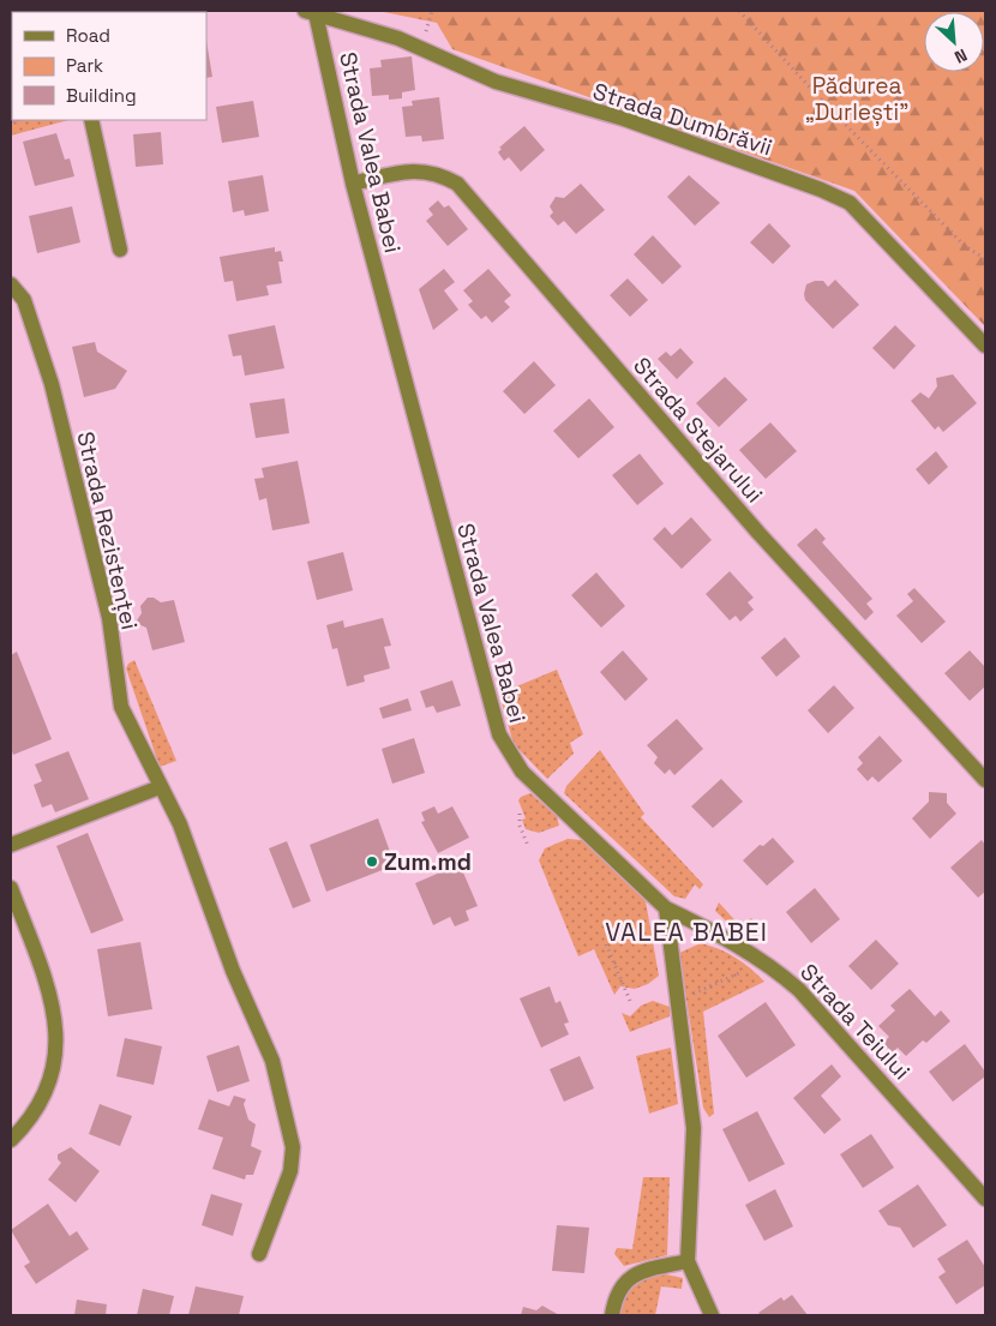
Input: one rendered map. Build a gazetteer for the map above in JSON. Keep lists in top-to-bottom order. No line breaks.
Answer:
{"streets":{"street":["Strada Dumbrăvii","Strada Valea Babei","Strada Stejarului","Strada Rezistenței","Strada Teiului"]},"crossings":[["Strada Dumbrăvii","Strada Valea Babei"],["Strada Valea Babei","Strada Stejarului"],["Strada Valea Babei","Strada Teiului"]],"districts":["VALEA BABEI"],"parks":["Pădurea „Durlești”"],"places":["Zum.md"],"legend":["Road","Park","Building"],"north":"bottom right"}
